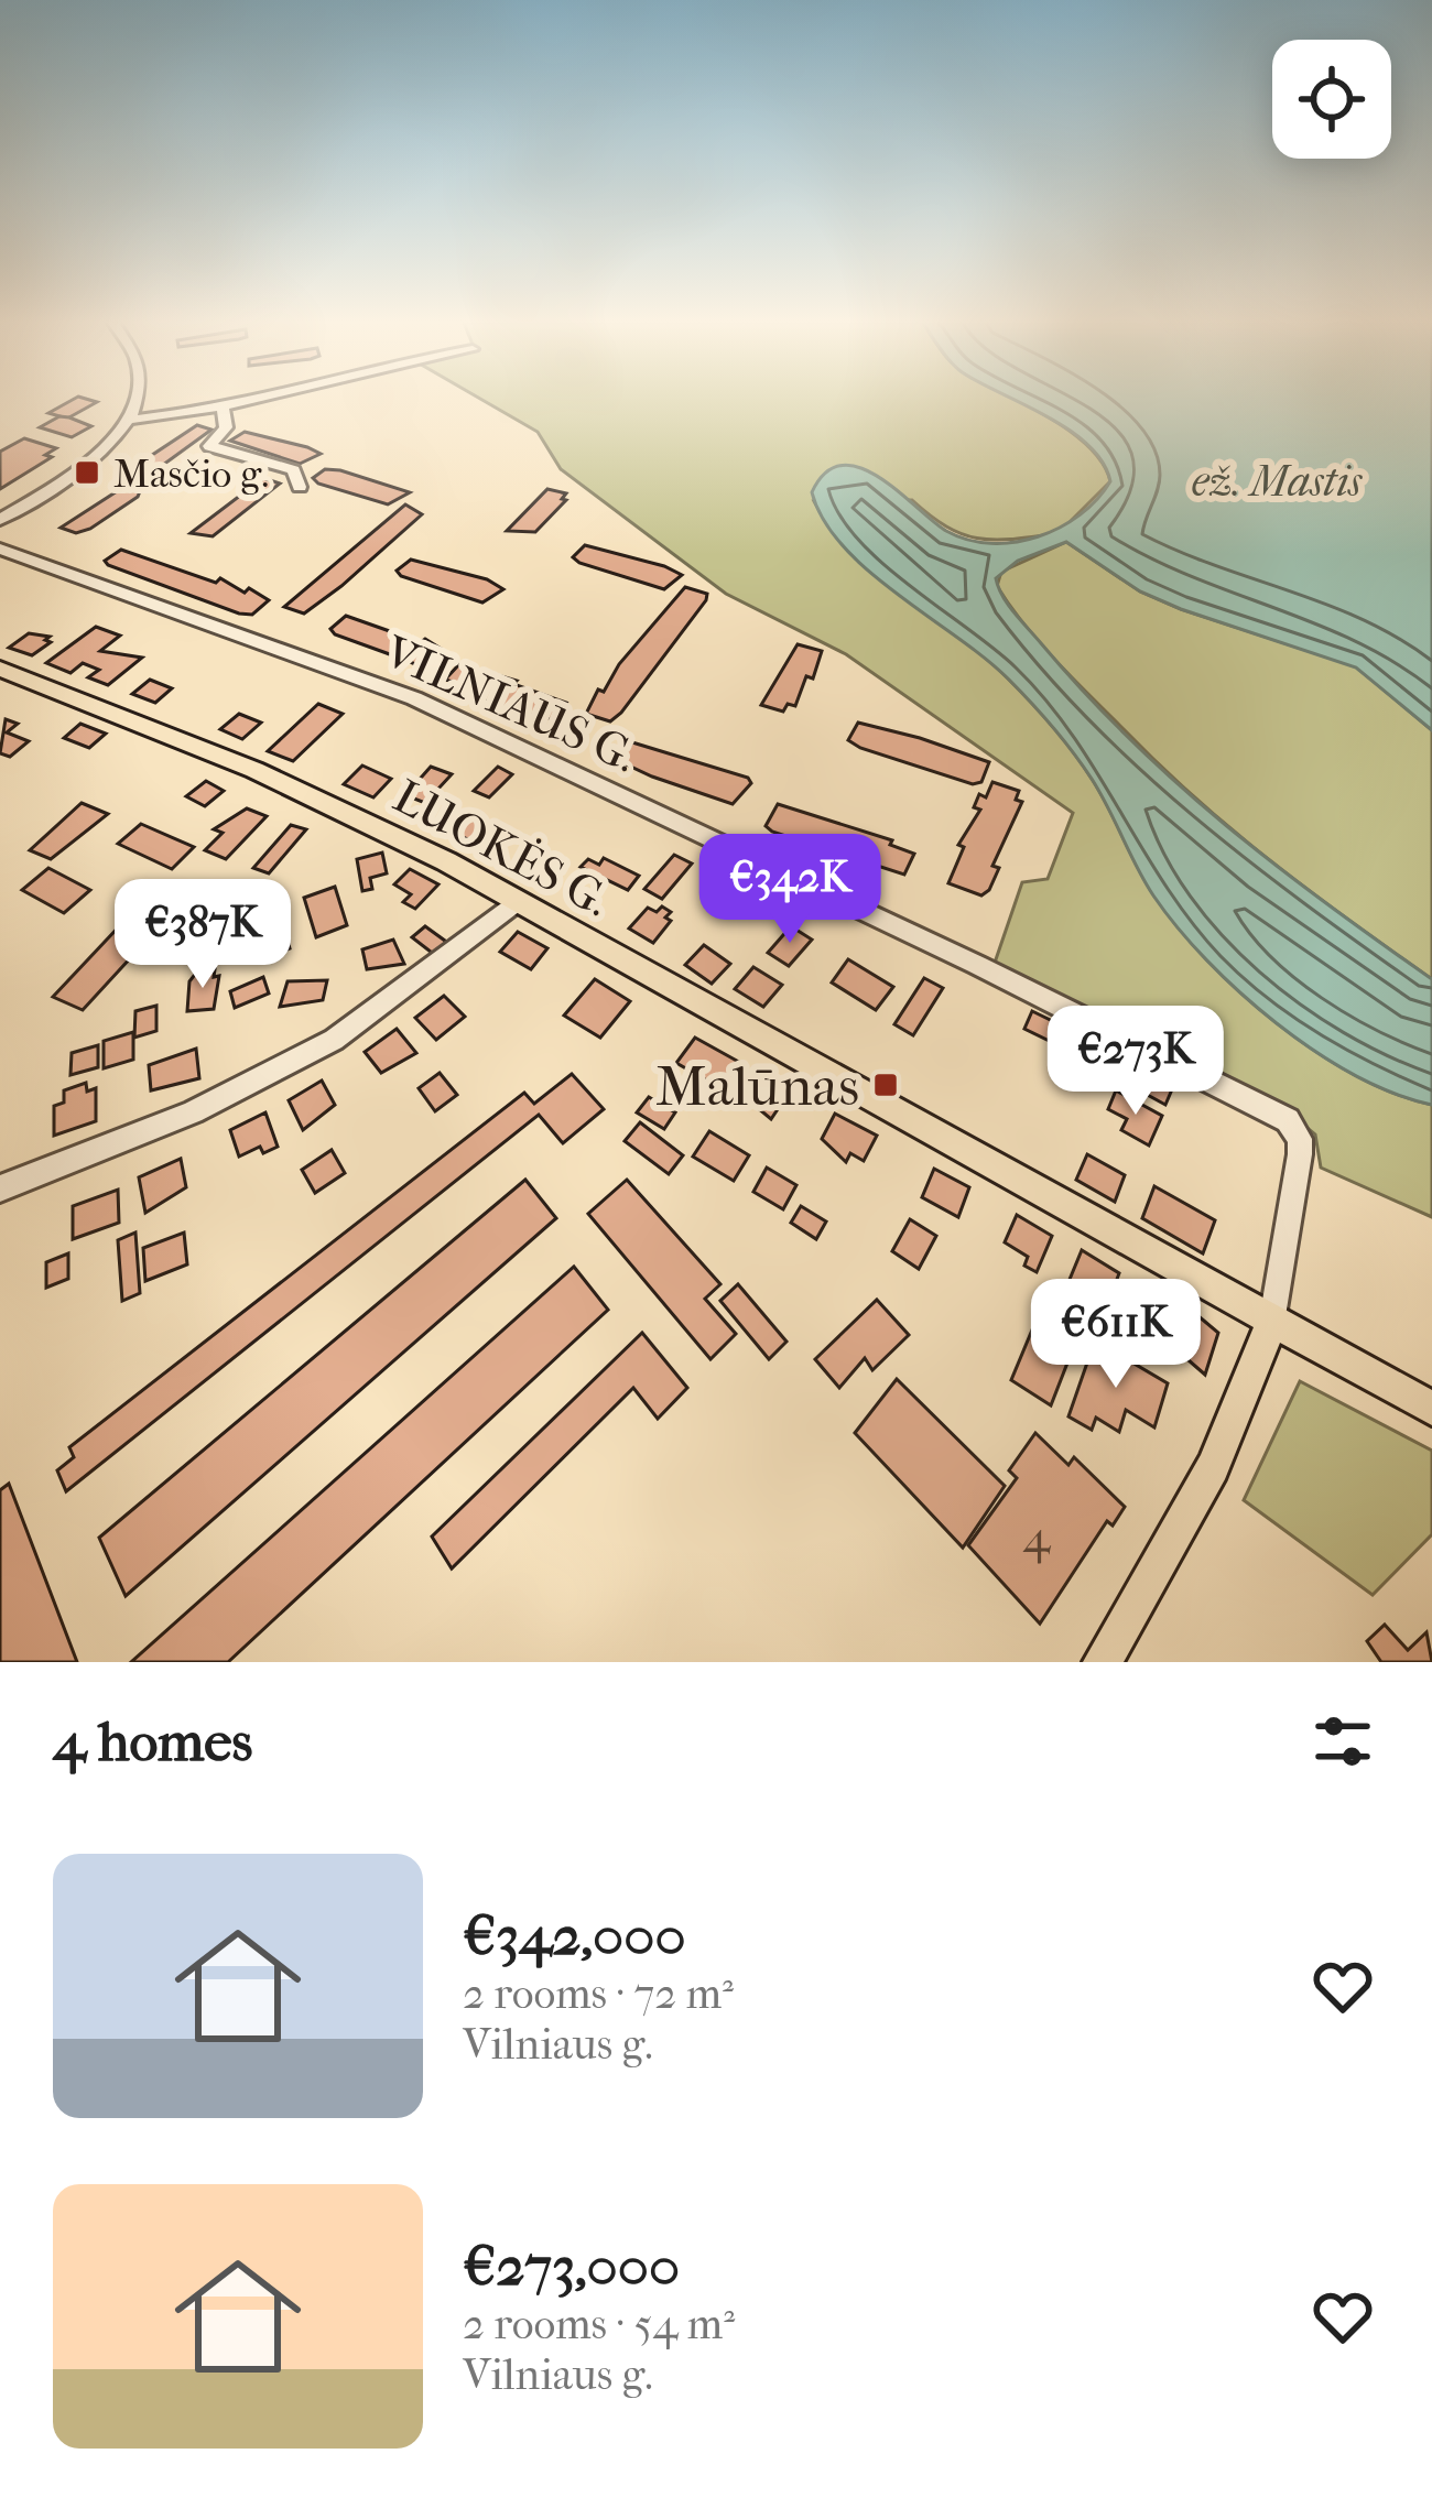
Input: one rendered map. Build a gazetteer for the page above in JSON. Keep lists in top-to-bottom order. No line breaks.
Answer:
{"streets":{"main road":["LUOKĖS G."],"street":["VILNIAUS G."]},"crossings":[["VILNIAUS G.","LUOKĖS G."]],"water":["ež. Mastis"],"places":{"transit":["Masčio g.","Malūnas"]},"house_numbers":["4"],"page":{"price":["€342K","€387K","€273K","€611K"],"heading":"4 homes","list":[{"name":"€342,000","note":"2 rooms · 72 m² · Vilniaus g."},{"name":"€273,000","note":"2 rooms · 54 m² · Vilniaus g."}]}}
